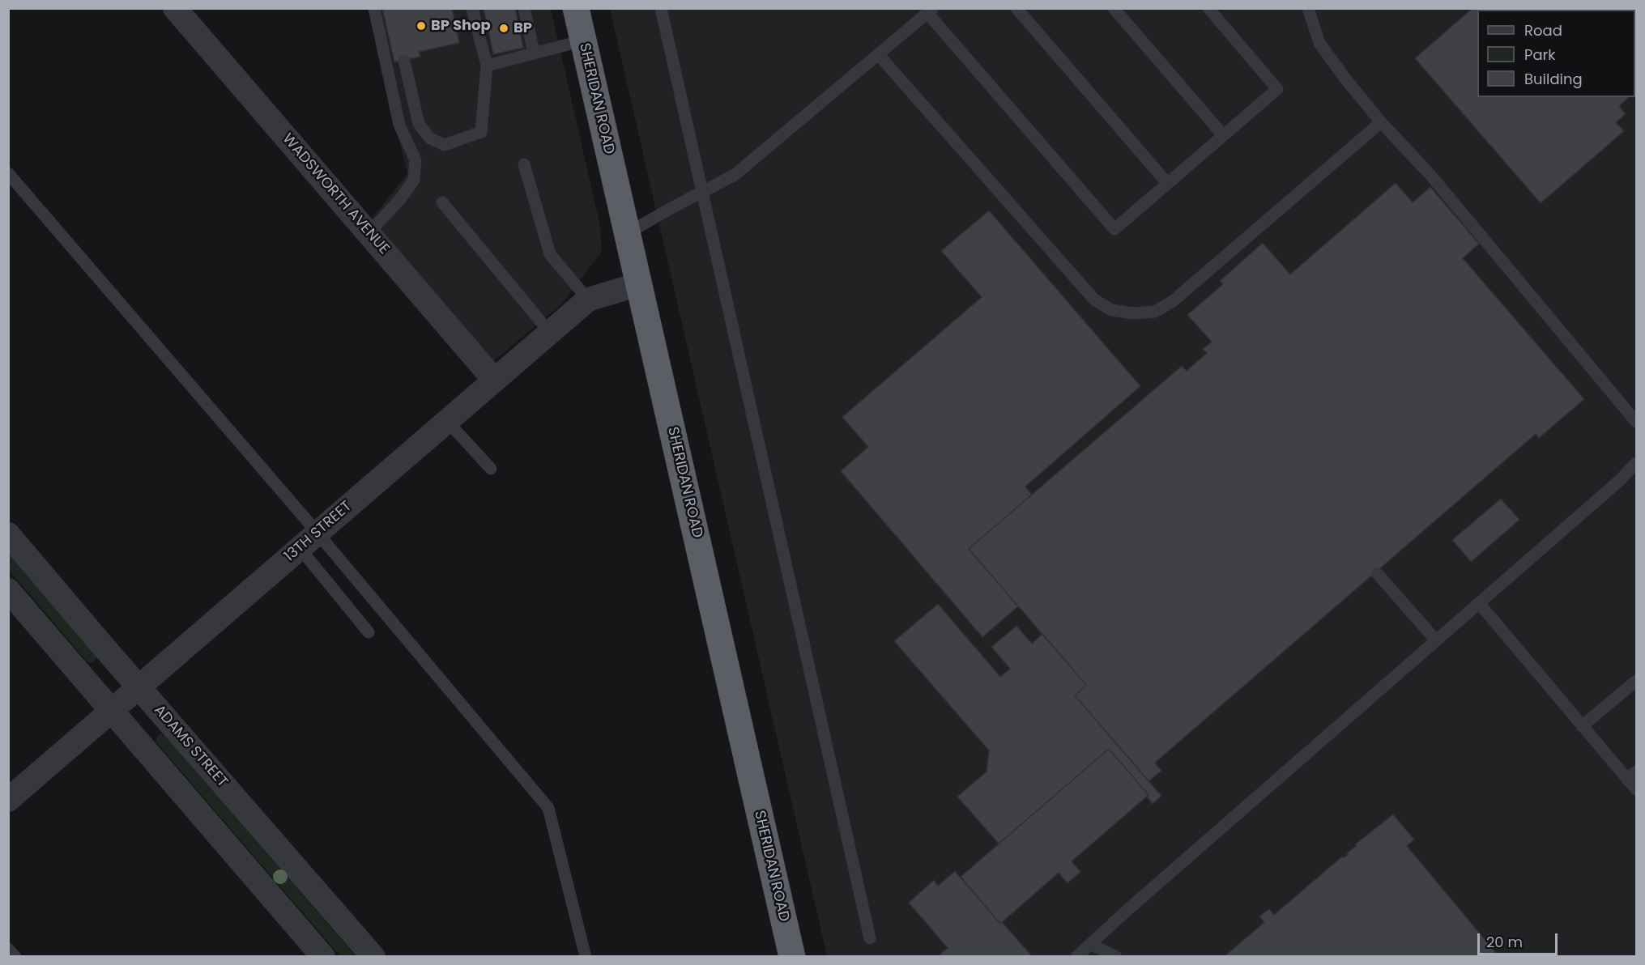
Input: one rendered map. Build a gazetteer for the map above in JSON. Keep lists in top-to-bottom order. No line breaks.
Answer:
{"streets":{"highway":["SHERIDAN ROAD"],"street":["WADSWORTH AVENUE","13TH STREET","ADAMS STREET"]},"crossings":[["SHERIDAN ROAD","13TH STREET"],["WADSWORTH AVENUE","13TH STREET"],["13TH STREET","ADAMS STREET"]],"places":["BP Shop","BP"],"legend":["Road","Park","Building"],"scale_bar":"20 m"}
